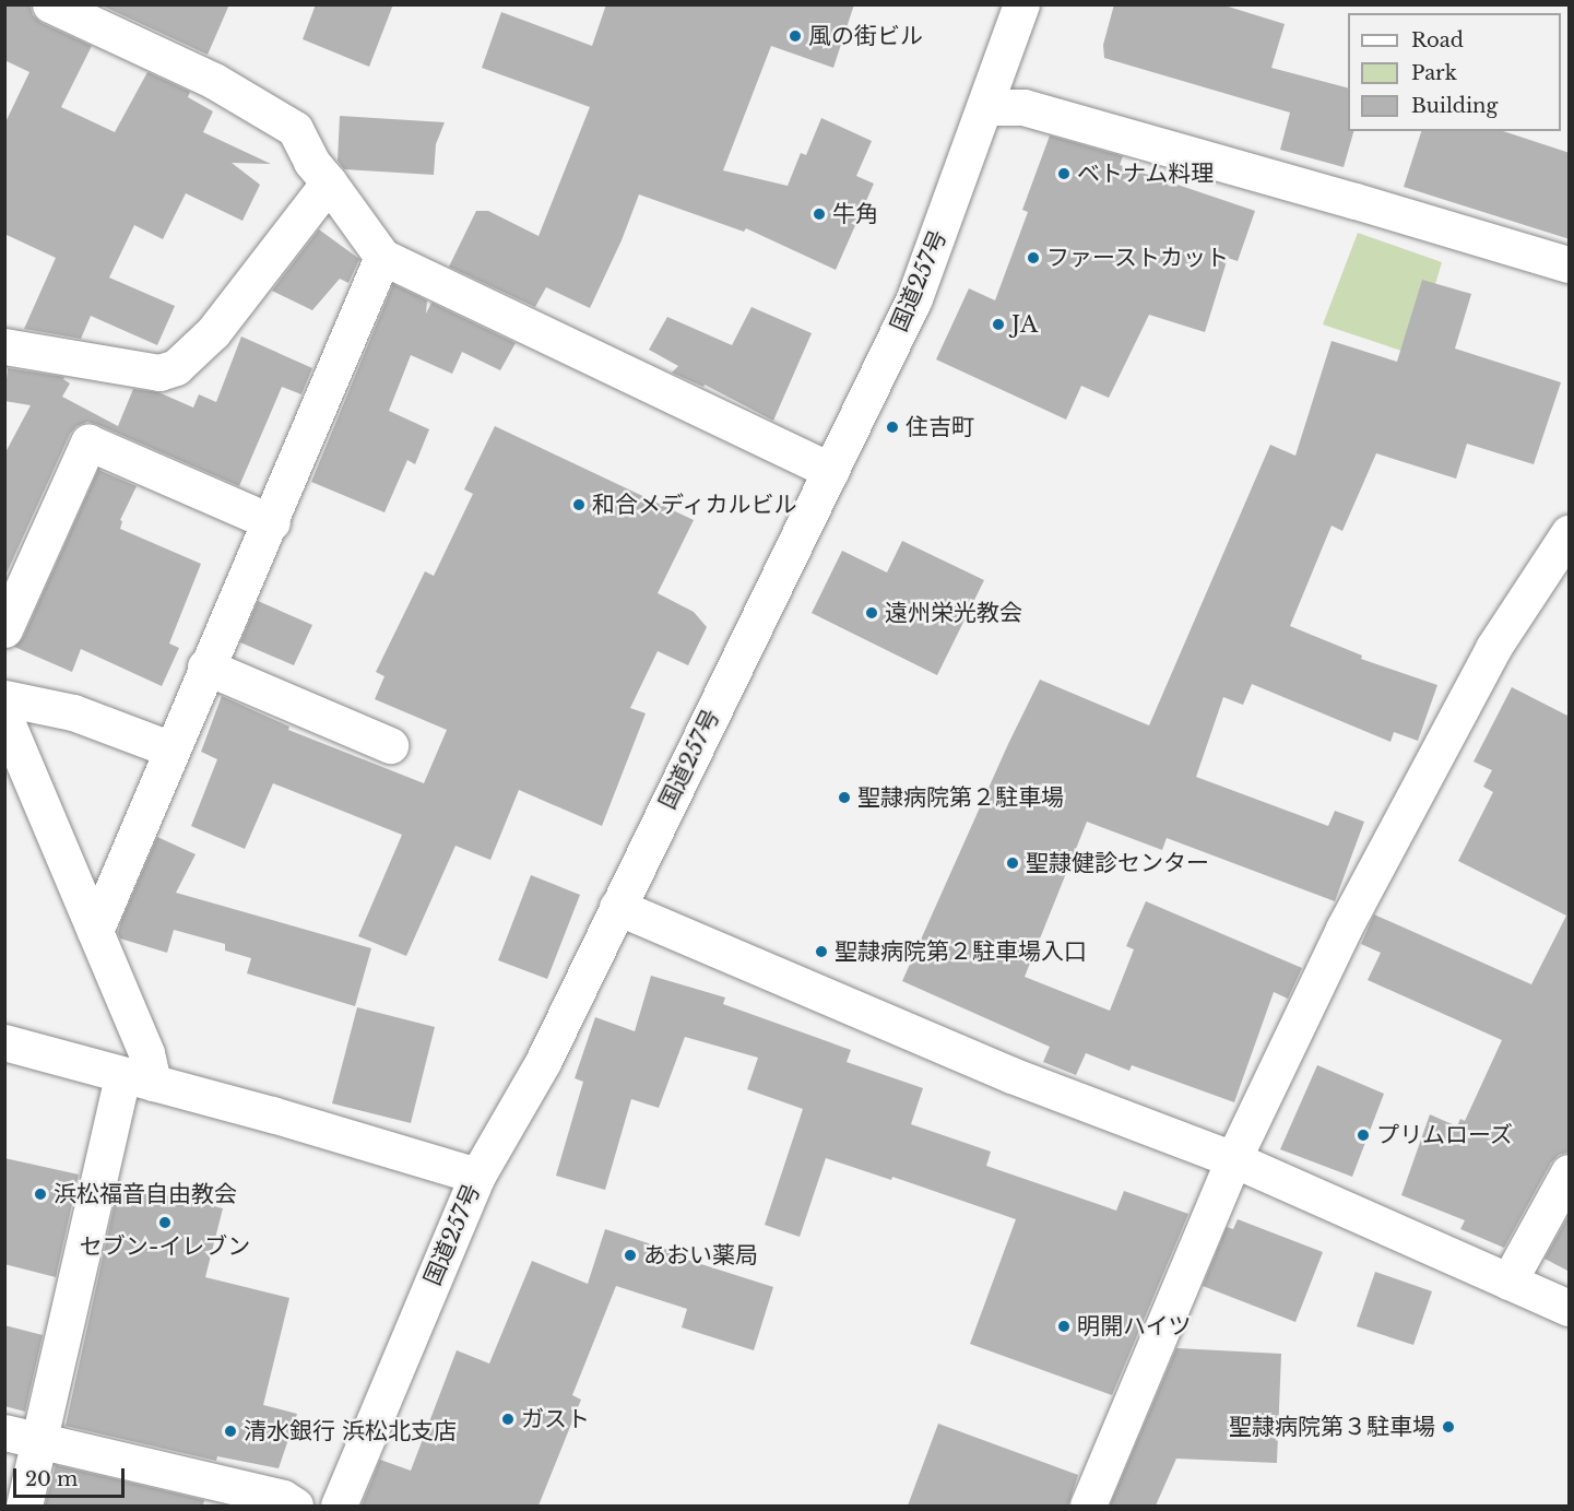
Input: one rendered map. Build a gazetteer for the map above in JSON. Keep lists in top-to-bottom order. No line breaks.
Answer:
{"streets":{"main road":["国道257号"]},"places":["風の街ビル","ベトナム料理","牛角","ファーストカット","JA","住吉町","和合メディカルビル","遠州栄光教会","聖隷病院第２駐車場","聖隷健診センター","聖隷病院第２駐車場入口","プリムローズ","浜松福音自由教会","セブン-イレブン","あおい薬局","明開ハイツ","ガスト","聖隷病院第３駐車場","清水銀行 浜松北支店"],"legend":["Road","Park","Building"],"scale_bar":"20 m"}
